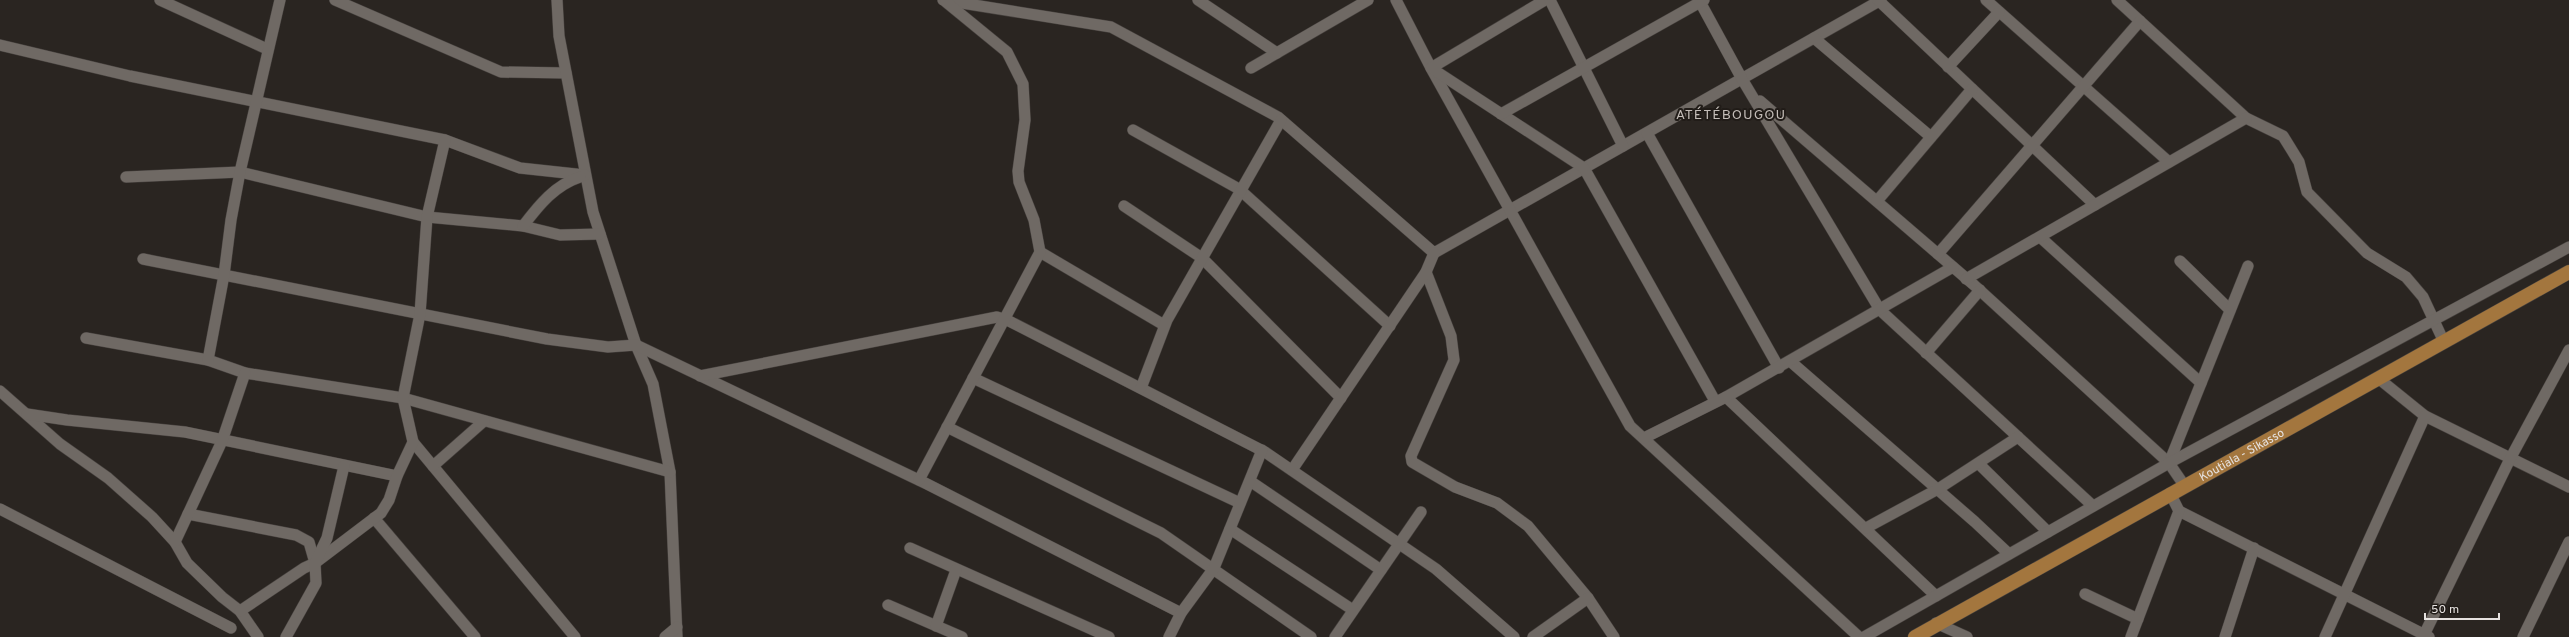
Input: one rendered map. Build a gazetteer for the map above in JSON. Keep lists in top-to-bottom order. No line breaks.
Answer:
{"streets":{"main road":["Koutiala - Sikasso"]},"districts":["ATÉTÉBOUGOU"],"scale_bar":"50 m"}
